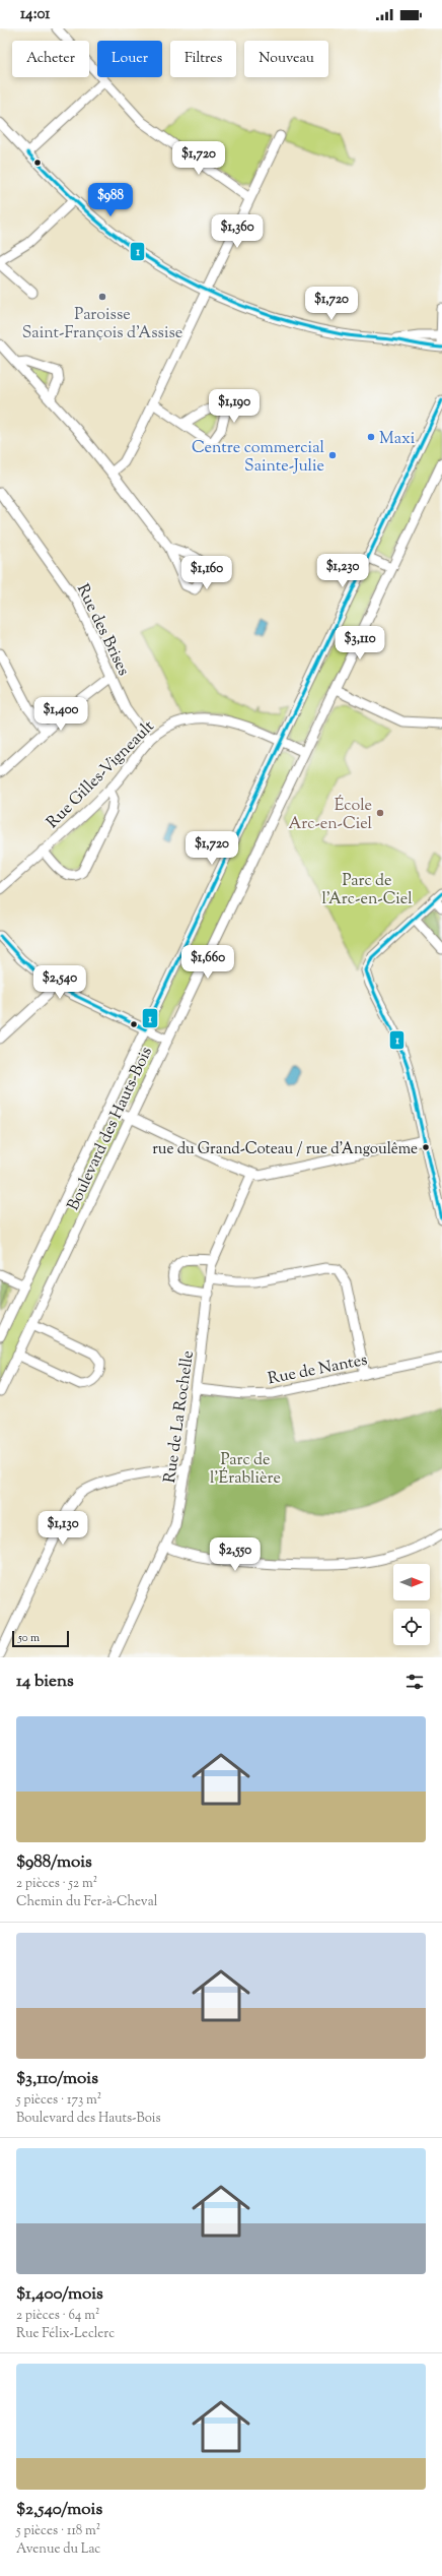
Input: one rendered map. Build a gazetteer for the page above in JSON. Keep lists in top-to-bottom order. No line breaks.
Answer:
{"streets":{"street":["Rue des Brises","Rue Gilles-Vigneault","Boulevard des Hauts-Bois","Rue de Nantes","Rue de La Rochelle"]},"crossings":[["Rue des Brises","Rue Gilles-Vigneault"],["Rue Gilles-Vigneault","Boulevard des Hauts-Bois"],["Rue de Nantes","Rue de La Rochelle"]],"parks":["Parc de l'Arc-en-Ciel","Parc de l'Érablière"],"places":["Paroisse Saint-François d'Assise","Maxi","Centre commercial Sainte-Julie","École Arc-en-Ciel","rue du Grand-Coteau / rue d'Angoulême"],"lines":["transit line 1"],"scale_bar":"50 m","north":"right","page":{"status":"14:01","chip":["Acheter","Louer","Filtres","Nouveau"],"price":["$1,720","$988","$1,360","$1,720","$1,190","$1,230","$1,160","$3,110","$1,400","$1,720","$1,660","$2,540","$1,130","$2,550"],"scale":"50 m","heading":"14 biens","list":[{"name":"$988/mois","note":"2 pièces · 52 m² · Chemin du Fer-à-Cheval"},{"name":"$3,110/mois","note":"5 pièces · 173 m² · Boulevard des Hauts-Bois"},{"name":"$1,400/mois","note":"2 pièces · 64 m² · Rue Félix-Leclerc"},{"name":"$2,540/mois","note":"5 pièces · 118 m² · Avenue du Lac"}]}}
